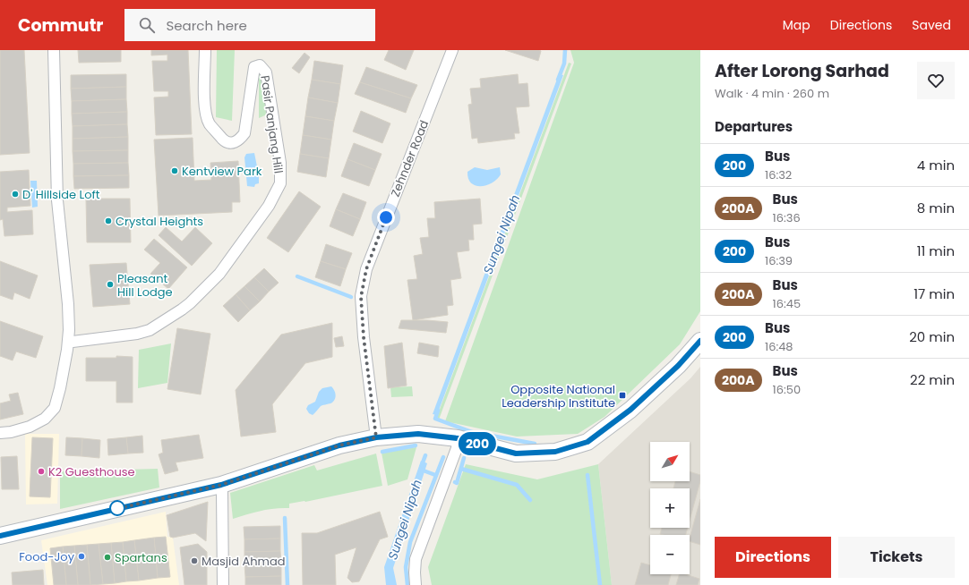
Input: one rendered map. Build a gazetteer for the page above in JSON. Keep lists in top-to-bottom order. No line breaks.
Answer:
{"streets":{"street":["Pasir Panjang Hill","Zehnder Road"]},"water":["Sungei Nipah"],"places":{"other":["Kentview Park","D' Hillside Loft","Crystal Heights","Pleasant Hill Lodge","K2 Guesthouse","Food-Joy","Spartans","Masjid Ahmad"],"transit":["Opposite National Leadership Institute"]},"lines":["bus line 200"],"north":"top right","page":{"header":"Commutr","search":"Search here","nav":["Map","Directions","Saved"],"on_map":"200","heading":[["After Lorong Sarhad","Walk · 4 min · 260 m"],"Departures"],"list":[{"mark":"200","name":"Bus","note":"16:32","value":"4 min"},{"mark":"200A","name":"Bus","note":"16:36","value":"8 min"},{"mark":"200","name":"Bus","note":"16:39","value":"11 min"},{"mark":"200A","name":"Bus","note":"16:45","value":"17 min"},{"mark":"200","name":"Bus","note":"16:48","value":"20 min"},{"mark":"200A","name":"Bus","note":"16:50","value":"22 min"}],"map_buttons":["+","−"],"buttons":["Directions","Tickets"]}}
